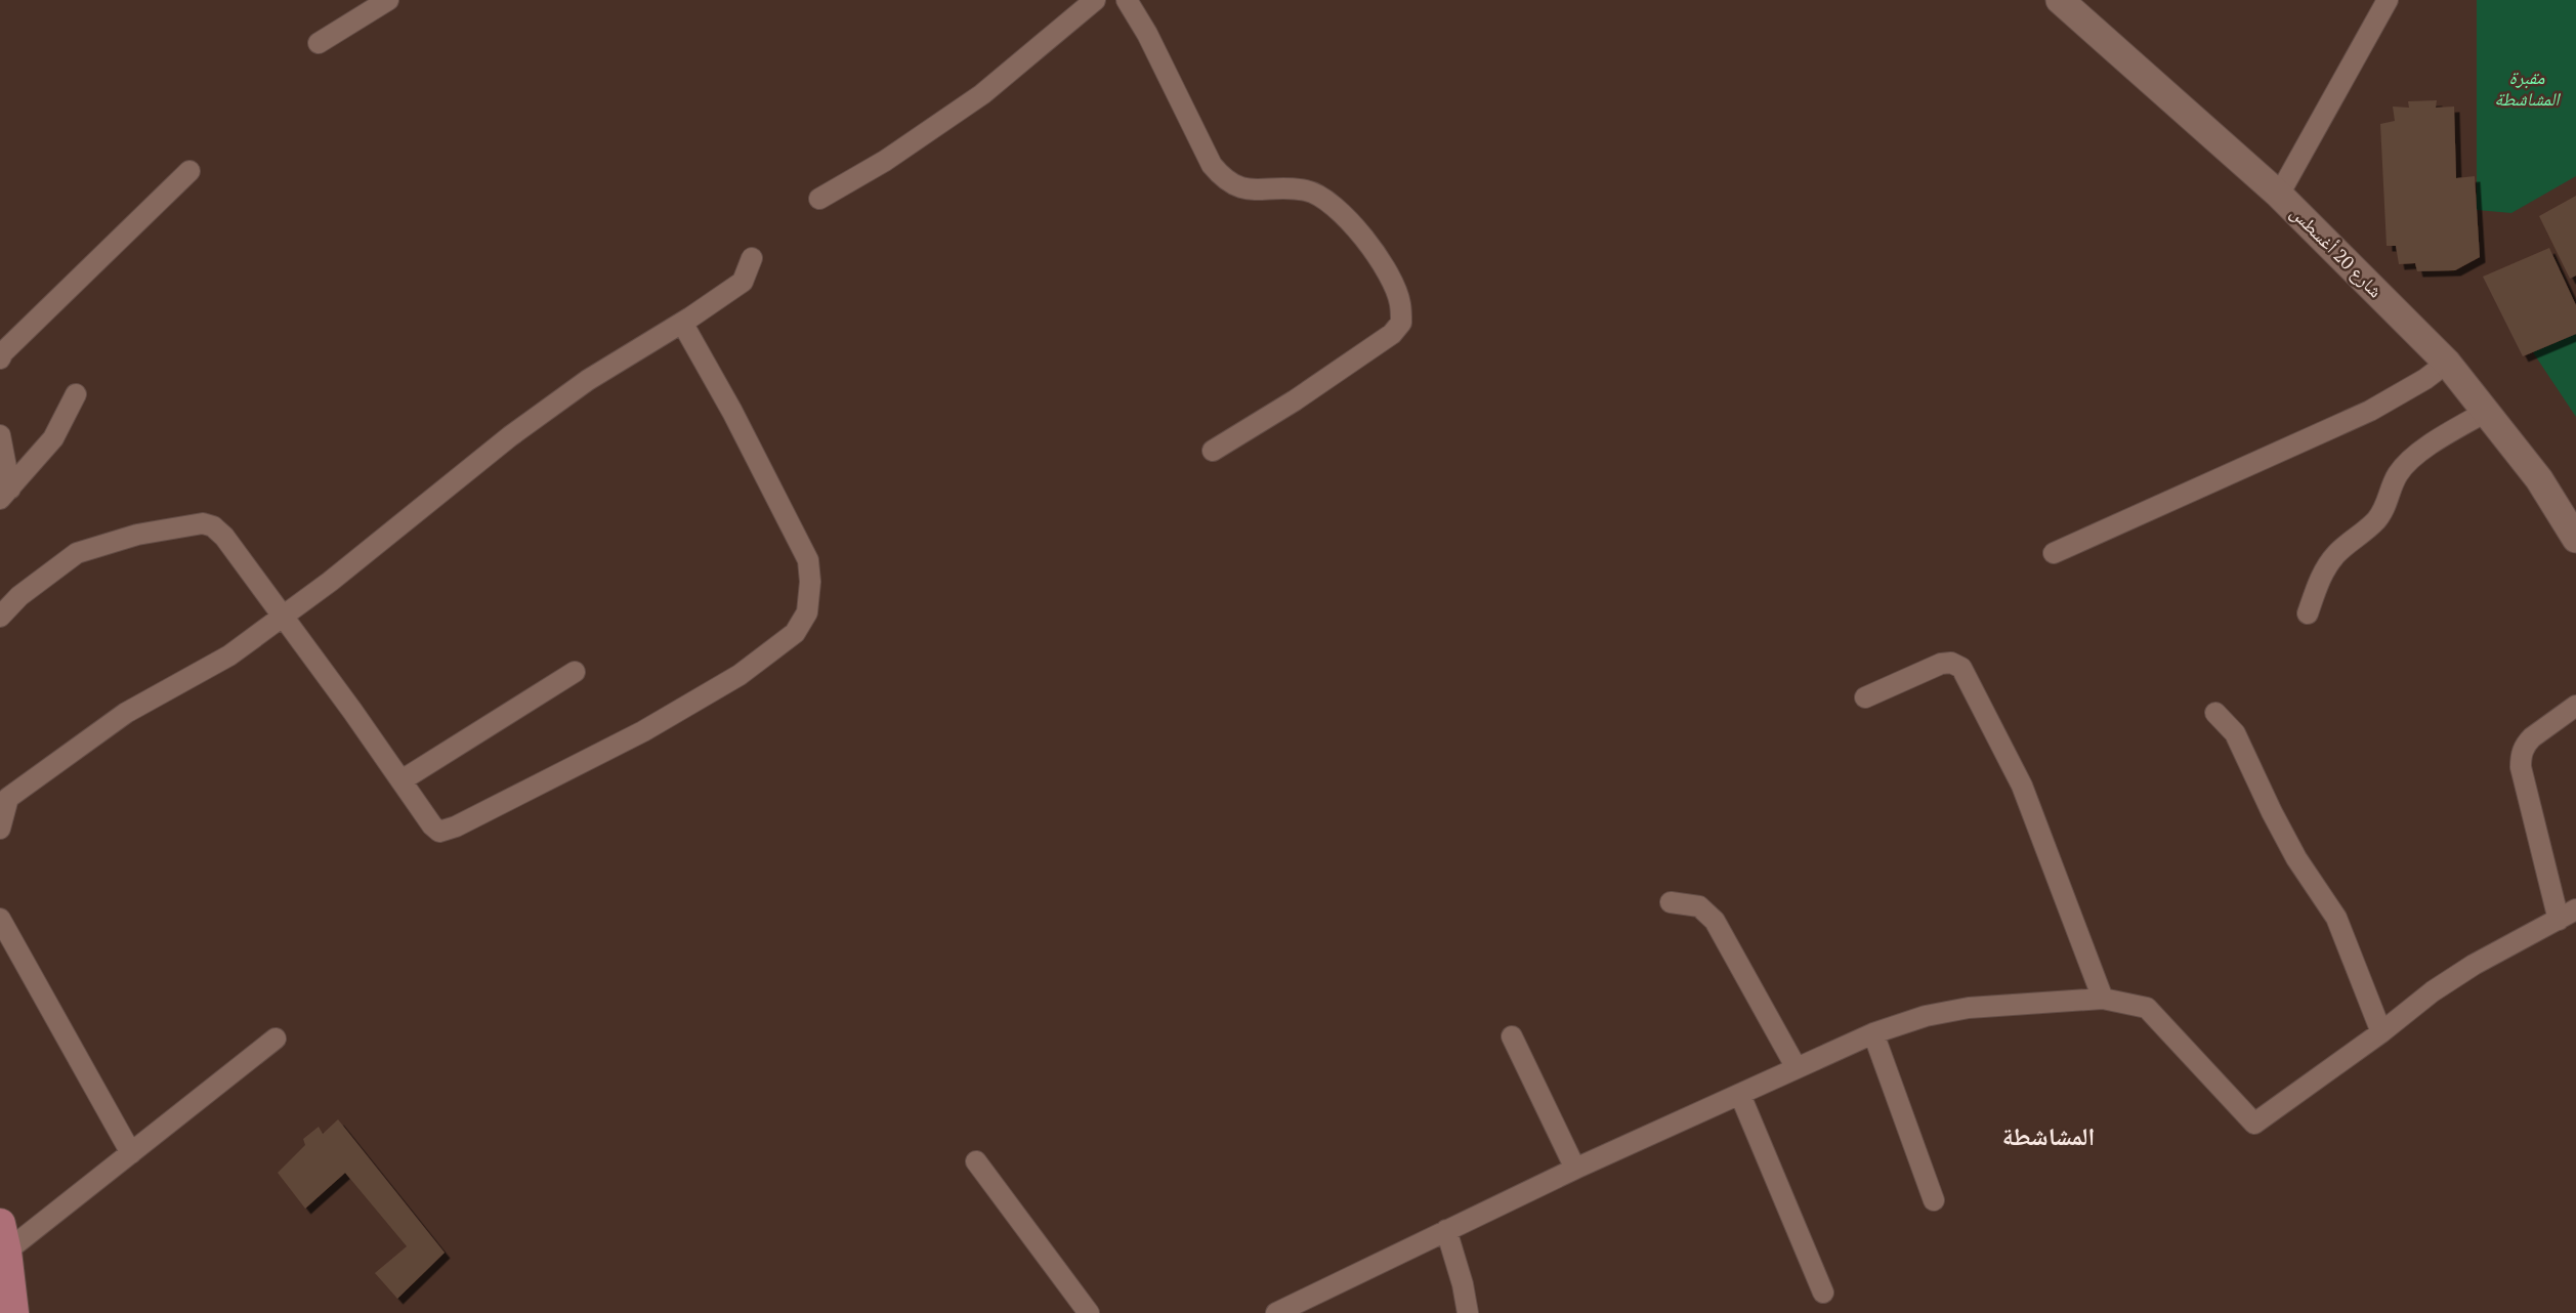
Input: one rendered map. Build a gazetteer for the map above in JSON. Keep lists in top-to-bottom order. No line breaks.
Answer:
{"streets":{"street":["شارع 20 أغسطس"]},"districts":["المشاشطة"],"parks":["مقبرة المشاشطة"]}
